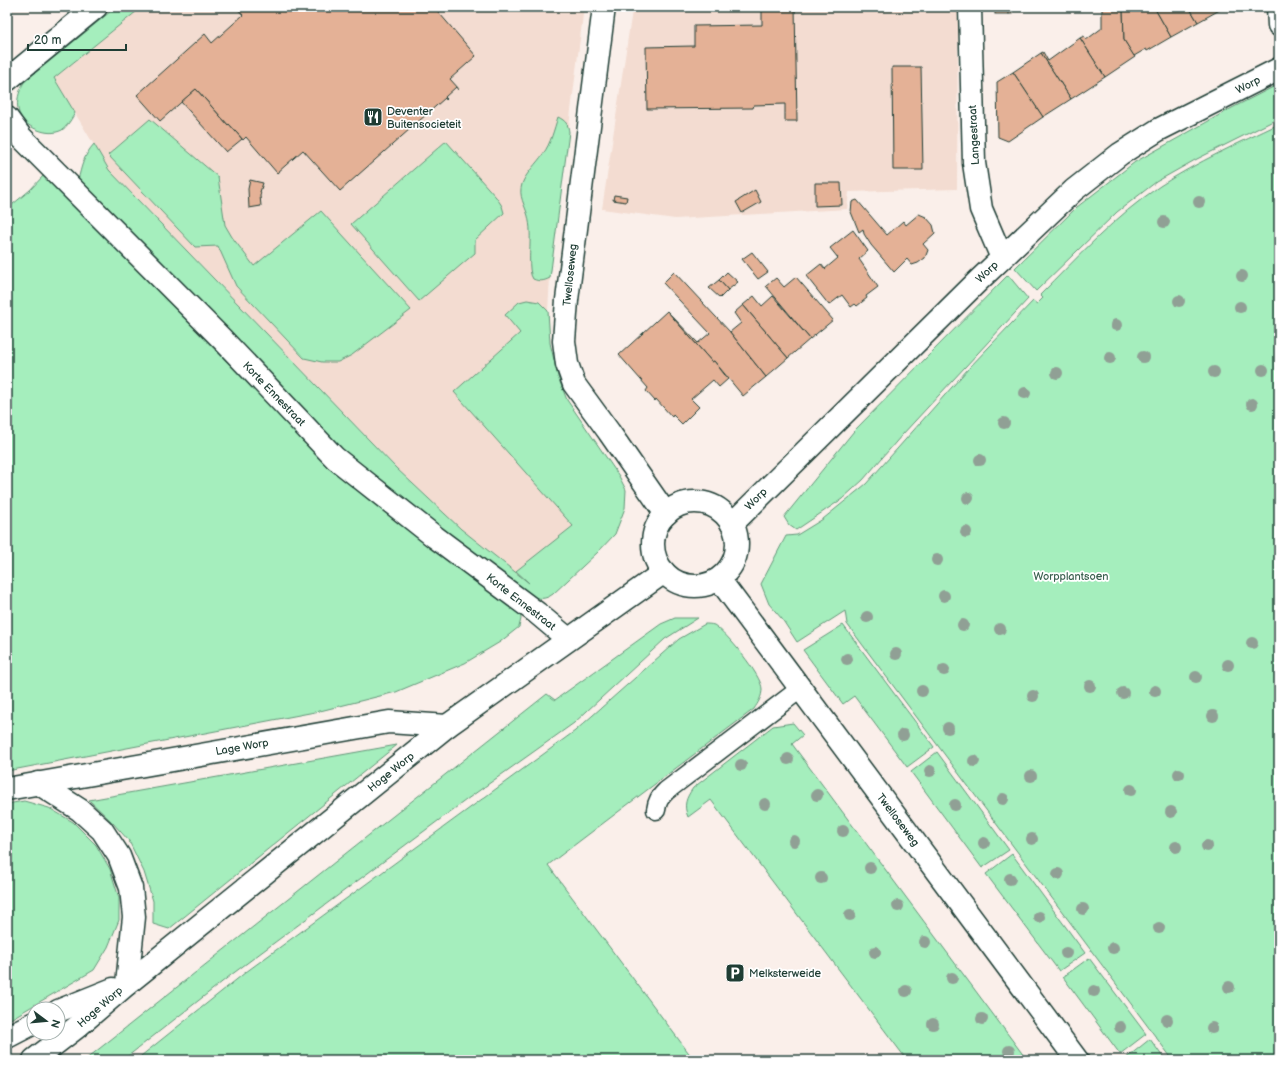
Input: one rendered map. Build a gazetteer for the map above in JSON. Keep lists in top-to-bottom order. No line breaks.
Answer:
{"streets":{"street":["Worp","Langestraat","Twelloseweg","Korte Ennestraat","Lage Worp","Hoge Worp"]},"crossings":[["Worp","Langestraat"],["Worp","Twelloseweg"],["Worp","Hoge Worp"],["Twelloseweg","Hoge Worp"],["Korte Ennestraat","Hoge Worp"],["Lage Worp","Hoge Worp"]],"parks":["Worpplantsoen"],"places":{"restaurant":["Deventer Buitensocieteit"],"parking":["Melksterweide"]},"scale_bar":"20 m","north":"right"}
